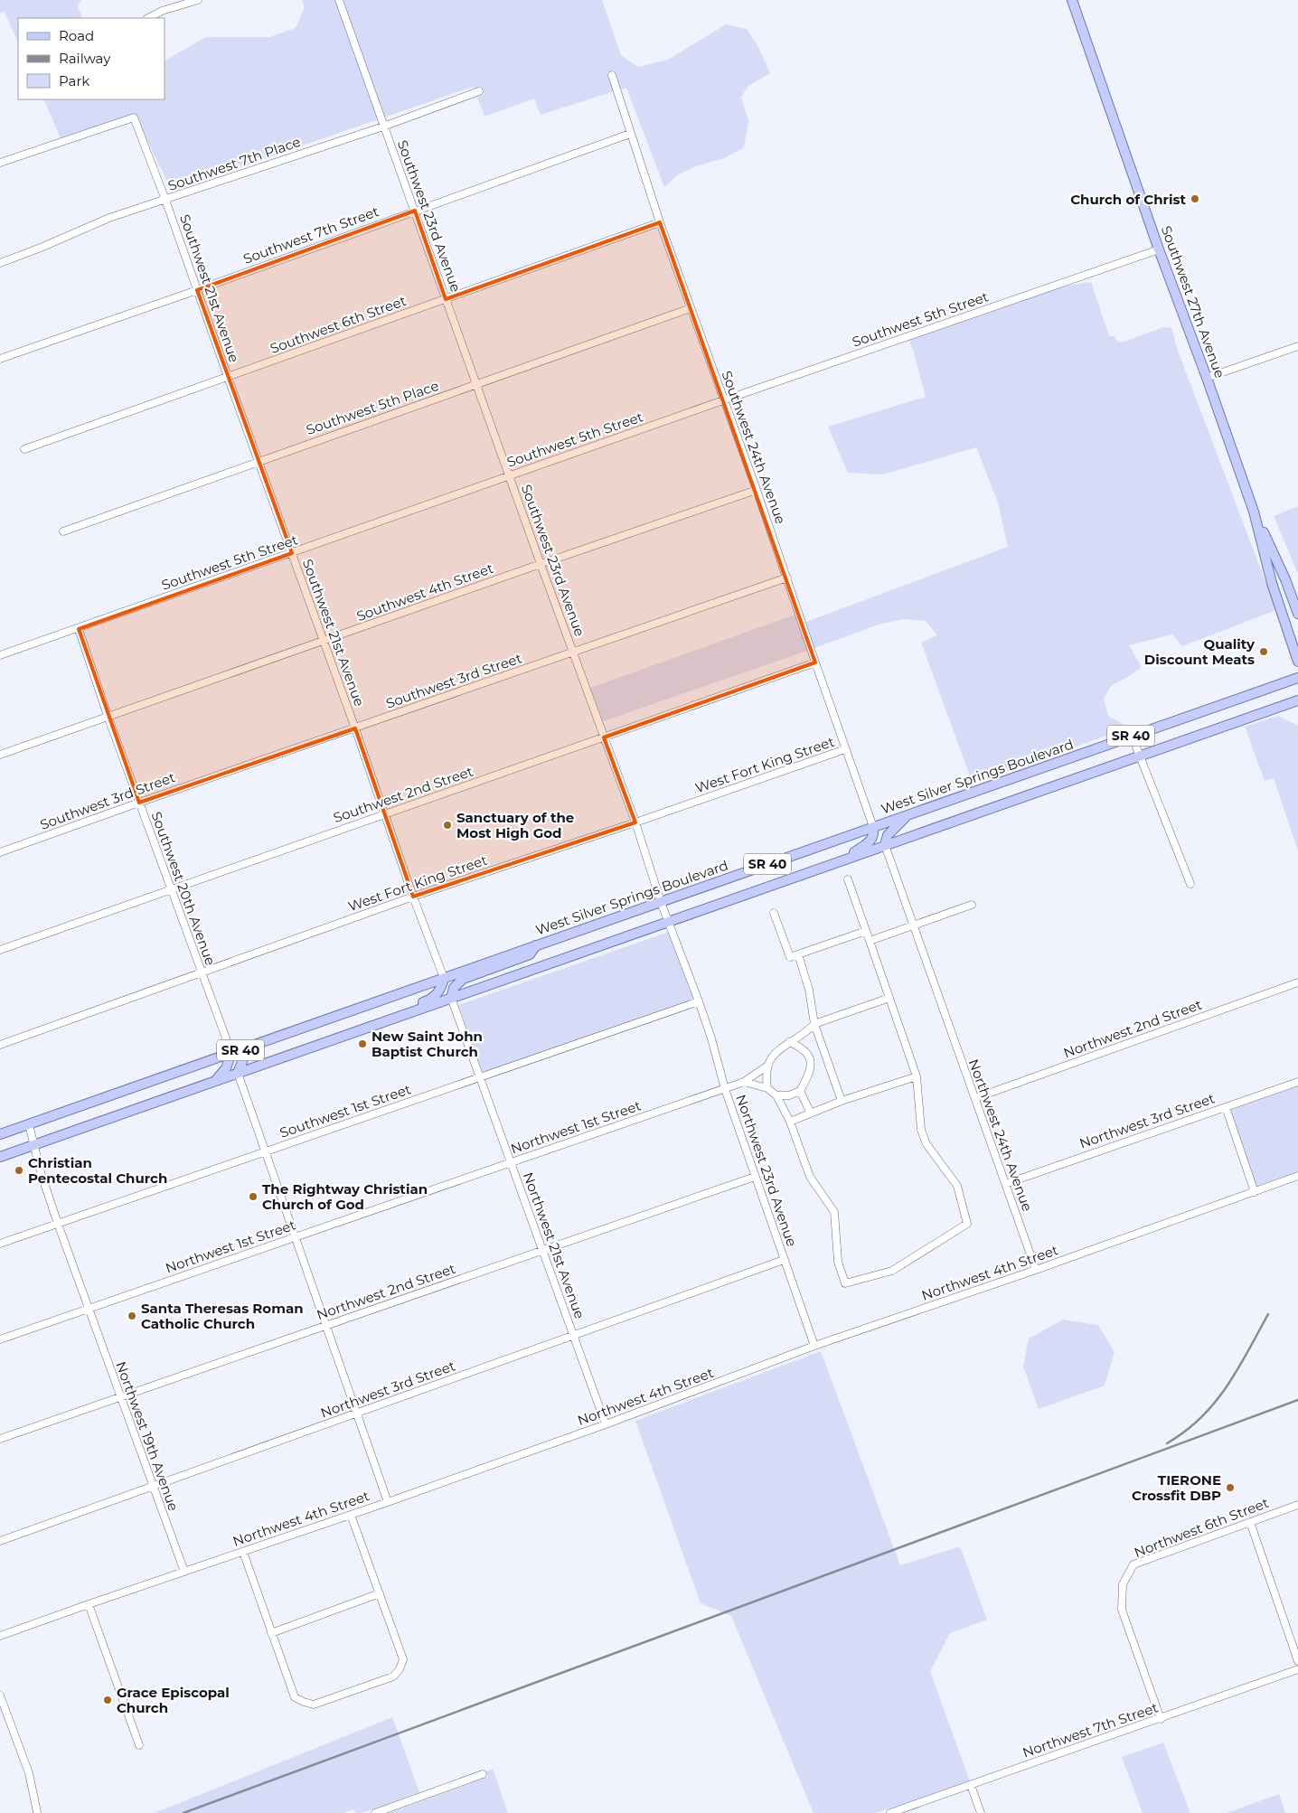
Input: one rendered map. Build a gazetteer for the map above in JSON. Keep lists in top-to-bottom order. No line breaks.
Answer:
{"streets":{"main road":["Southwest 27th Avenue","SR 40","West Silver Springs Boulevard"],"street":["Southwest 7th Place","Southwest 23rd Avenue","Southwest 7th Street","Southwest 21st Avenue","Southwest 5th Street","Southwest 6th Street","Southwest 5th Place","Southwest 24th Avenue","Southwest 4th Street","Southwest 3rd Street","West Fort King Street","Southwest 2nd Street","Southwest 20th Avenue","Northwest 2nd Street","Southwest 1st Street","Northwest 3rd Street","Northwest 1st Street","Northwest 24th Avenue","Northwest 23rd Avenue","Northwest 21st Avenue","Northwest 4th Street","Northwest 19th Avenue","Northwest 6th Street","Northwest 7th Street"]},"crossings":[["Southwest 7th Place","Southwest 23rd Avenue"],["Southwest 7th Place","Southwest 21st Avenue"],["Southwest 23rd Avenue","Southwest 7th Street"],["Southwest 23rd Avenue","Southwest 5th Street"],["Southwest 23rd Avenue","Southwest 6th Street"],["Southwest 23rd Avenue","Southwest 5th Place"],["Southwest 23rd Avenue","Southwest 4th Street"],["Southwest 23rd Avenue","Southwest 3rd Street"],["Southwest 23rd Avenue","SR 40"],["Southwest 23rd Avenue","West Fort King Street"],["Southwest 23rd Avenue","West Silver Springs Boulevard"],["Southwest 23rd Avenue","Southwest 2nd Street"],["Southwest 23rd Avenue","Southwest 1st Street"],["Southwest 23rd Avenue","Northwest 23rd Avenue"],["Southwest 7th Street","Southwest 21st Avenue"],["Southwest 7th Street","Southwest 24th Avenue"],["Southwest 21st Avenue","Southwest 5th Street"],["Southwest 21st Avenue","Southwest 6th Street"],["Southwest 21st Avenue","Southwest 5th Place"],["Southwest 21st Avenue","Southwest 4th Street"],["Southwest 21st Avenue","Southwest 3rd Street"],["Southwest 21st Avenue","West Fort King Street"],["Southwest 21st Avenue","West Silver Springs Boulevard"],["Southwest 21st Avenue","Southwest 2nd Street"],["Southwest 27th Avenue","Southwest 5th Street"],["Southwest 5th Street","Southwest 24th Avenue"],["Southwest 5th Street","Southwest 20th Avenue"],["Southwest 6th Street","Southwest 24th Avenue"],["Southwest 5th Place","Southwest 24th Avenue"],["Southwest 24th Avenue","Southwest 4th Street"],["Southwest 24th Avenue","Southwest 3rd Street"],["Southwest 24th Avenue","West Fort King Street"],["Southwest 24th Avenue","West Silver Springs Boulevard"],["Southwest 24th Avenue","Southwest 2nd Street"],["Southwest 4th Street","Southwest 20th Avenue"],["Southwest 3rd Street","Southwest 20th Avenue"],["SR 40","Northwest 21st Avenue"],["SR 40","Northwest 19th Avenue"],["West Fort King Street","Southwest 20th Avenue"],["West Silver Springs Boulevard","Southwest 20th Avenue"],["West Silver Springs Boulevard","Northwest 19th Avenue"],["Southwest 2nd Street","Southwest 20th Avenue"],["Northwest 2nd Street","Northwest 24th Avenue"],["Northwest 2nd Street","Northwest 23rd Avenue"],["Northwest 2nd Street","Northwest 21st Avenue"],["Northwest 2nd Street","Northwest 19th Avenue"],["Southwest 1st Street","Northwest 23rd Avenue"],["Southwest 1st Street","Northwest 21st Avenue"],["Southwest 1st Street","Northwest 19th Avenue"],["Northwest 3rd Street","Northwest 24th Avenue"],["Northwest 3rd Street","Northwest 23rd Avenue"],["Northwest 3rd Street","Northwest 21st Avenue"],["Northwest 3rd Street","Northwest 19th Avenue"],["Northwest 1st Street","Northwest 23rd Avenue"],["Northwest 1st Street","Northwest 21st Avenue"],["Northwest 1st Street","Northwest 19th Avenue"],["Northwest 24th Avenue","Northwest 4th Street"],["Northwest 23rd Avenue","Northwest 4th Street"],["Northwest 21st Avenue","Northwest 4th Street"],["Northwest 4th Street","Northwest 19th Avenue"],["Northwest 6th Street","Northwest 7th Street"]],"places":["Church of Christ","Quality Discount Meats","Sanctuary of the Most High God","New Saint John Baptist Church","Christian Pentecostal Church","The Rightway Christian Church of God","Santa Theresas Roman Catholic Church","TIERONE Crossfit DBP","Grace Episcopal Church"],"legend":["Road","Railway","Park"]}
